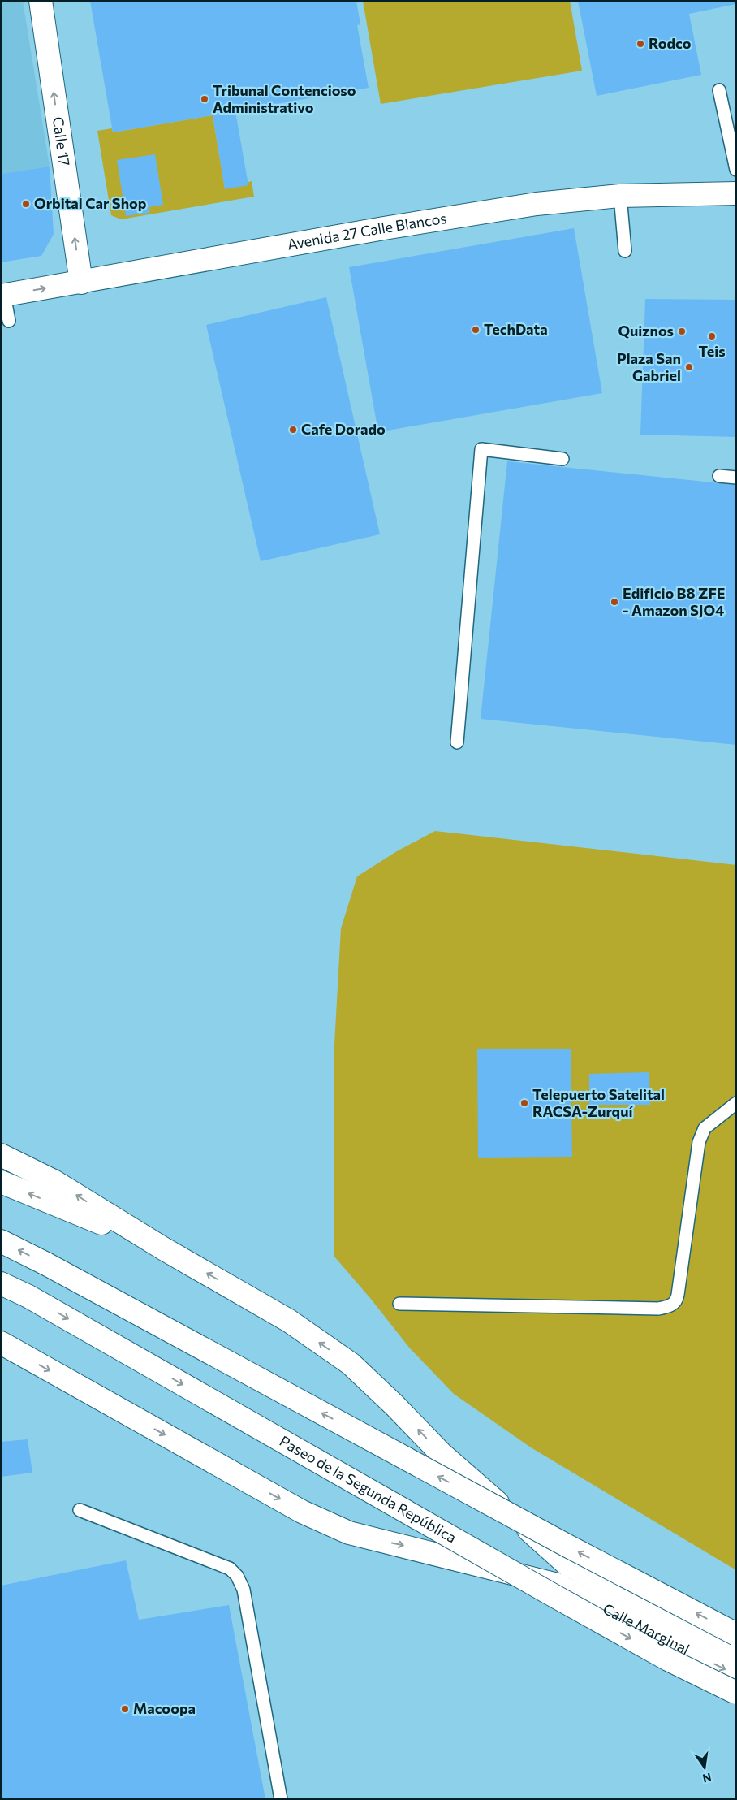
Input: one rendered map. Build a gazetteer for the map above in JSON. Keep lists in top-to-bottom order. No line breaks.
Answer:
{"streets":{"main road":["Calle 17","Avenida 27 Calle Blancos","Paseo de la Segunda República","Calle Marginal"]},"crossings":[["Calle 17","Avenida 27 Calle Blancos"]],"one_way":["Calle 17"],"places":["Rodco","Tribunal Contencioso Administrativo","Orbital Car Shop","TechData","Quiznos","Teis","Plaza San Gabriel","Cafe Dorado","Edificio B8 ZFE - Amazon SJO4","Telepuerto Satelital RACSA-Zurquí","Macoopa"],"north":"bottom"}
